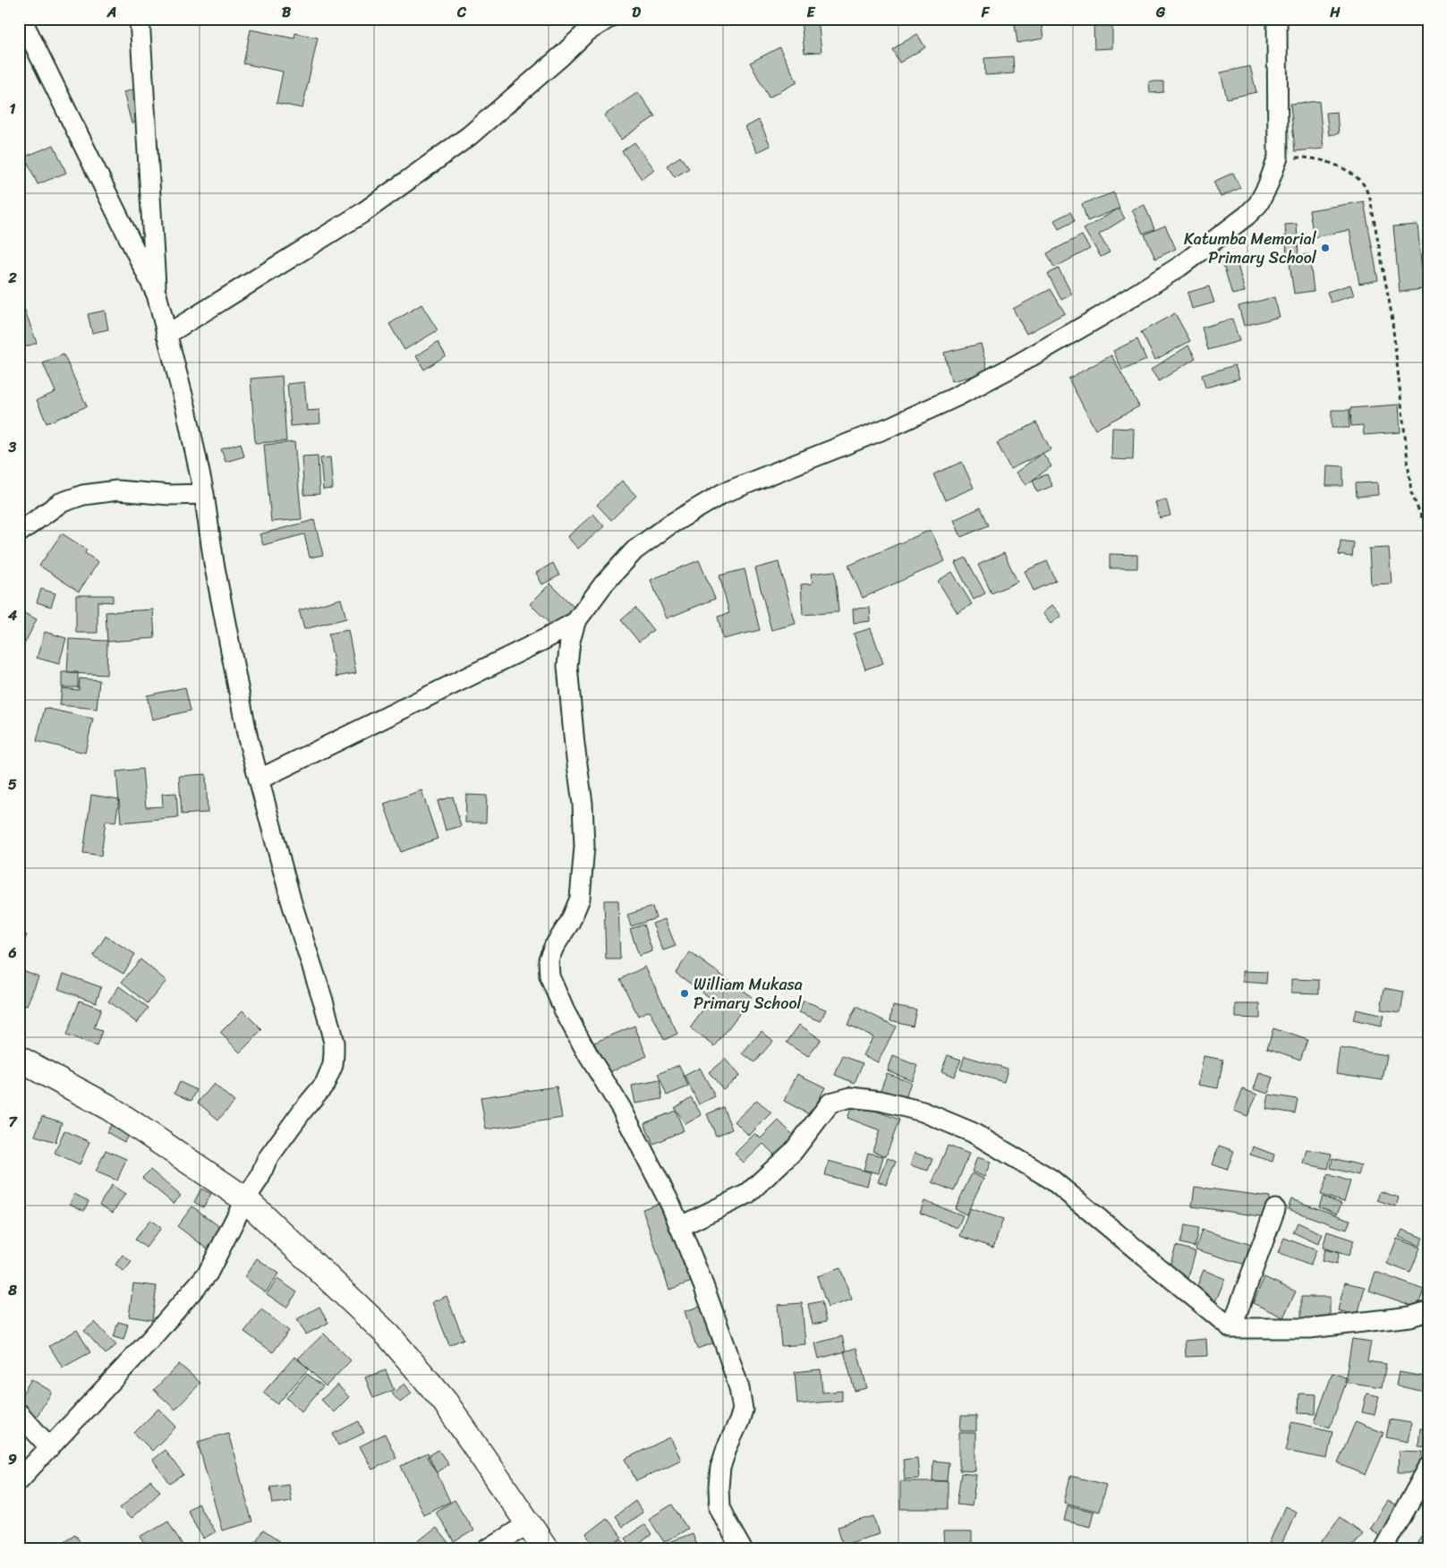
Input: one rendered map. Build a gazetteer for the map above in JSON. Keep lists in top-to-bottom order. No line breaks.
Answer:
{"places":["Katumba Memorial Primary School","William Mukasa Primary School"],"grid":{"columns":["A","B","C","D","E","F","G","H"],"rows":["1","2","3","4","5","6","7","8","9"]}}
